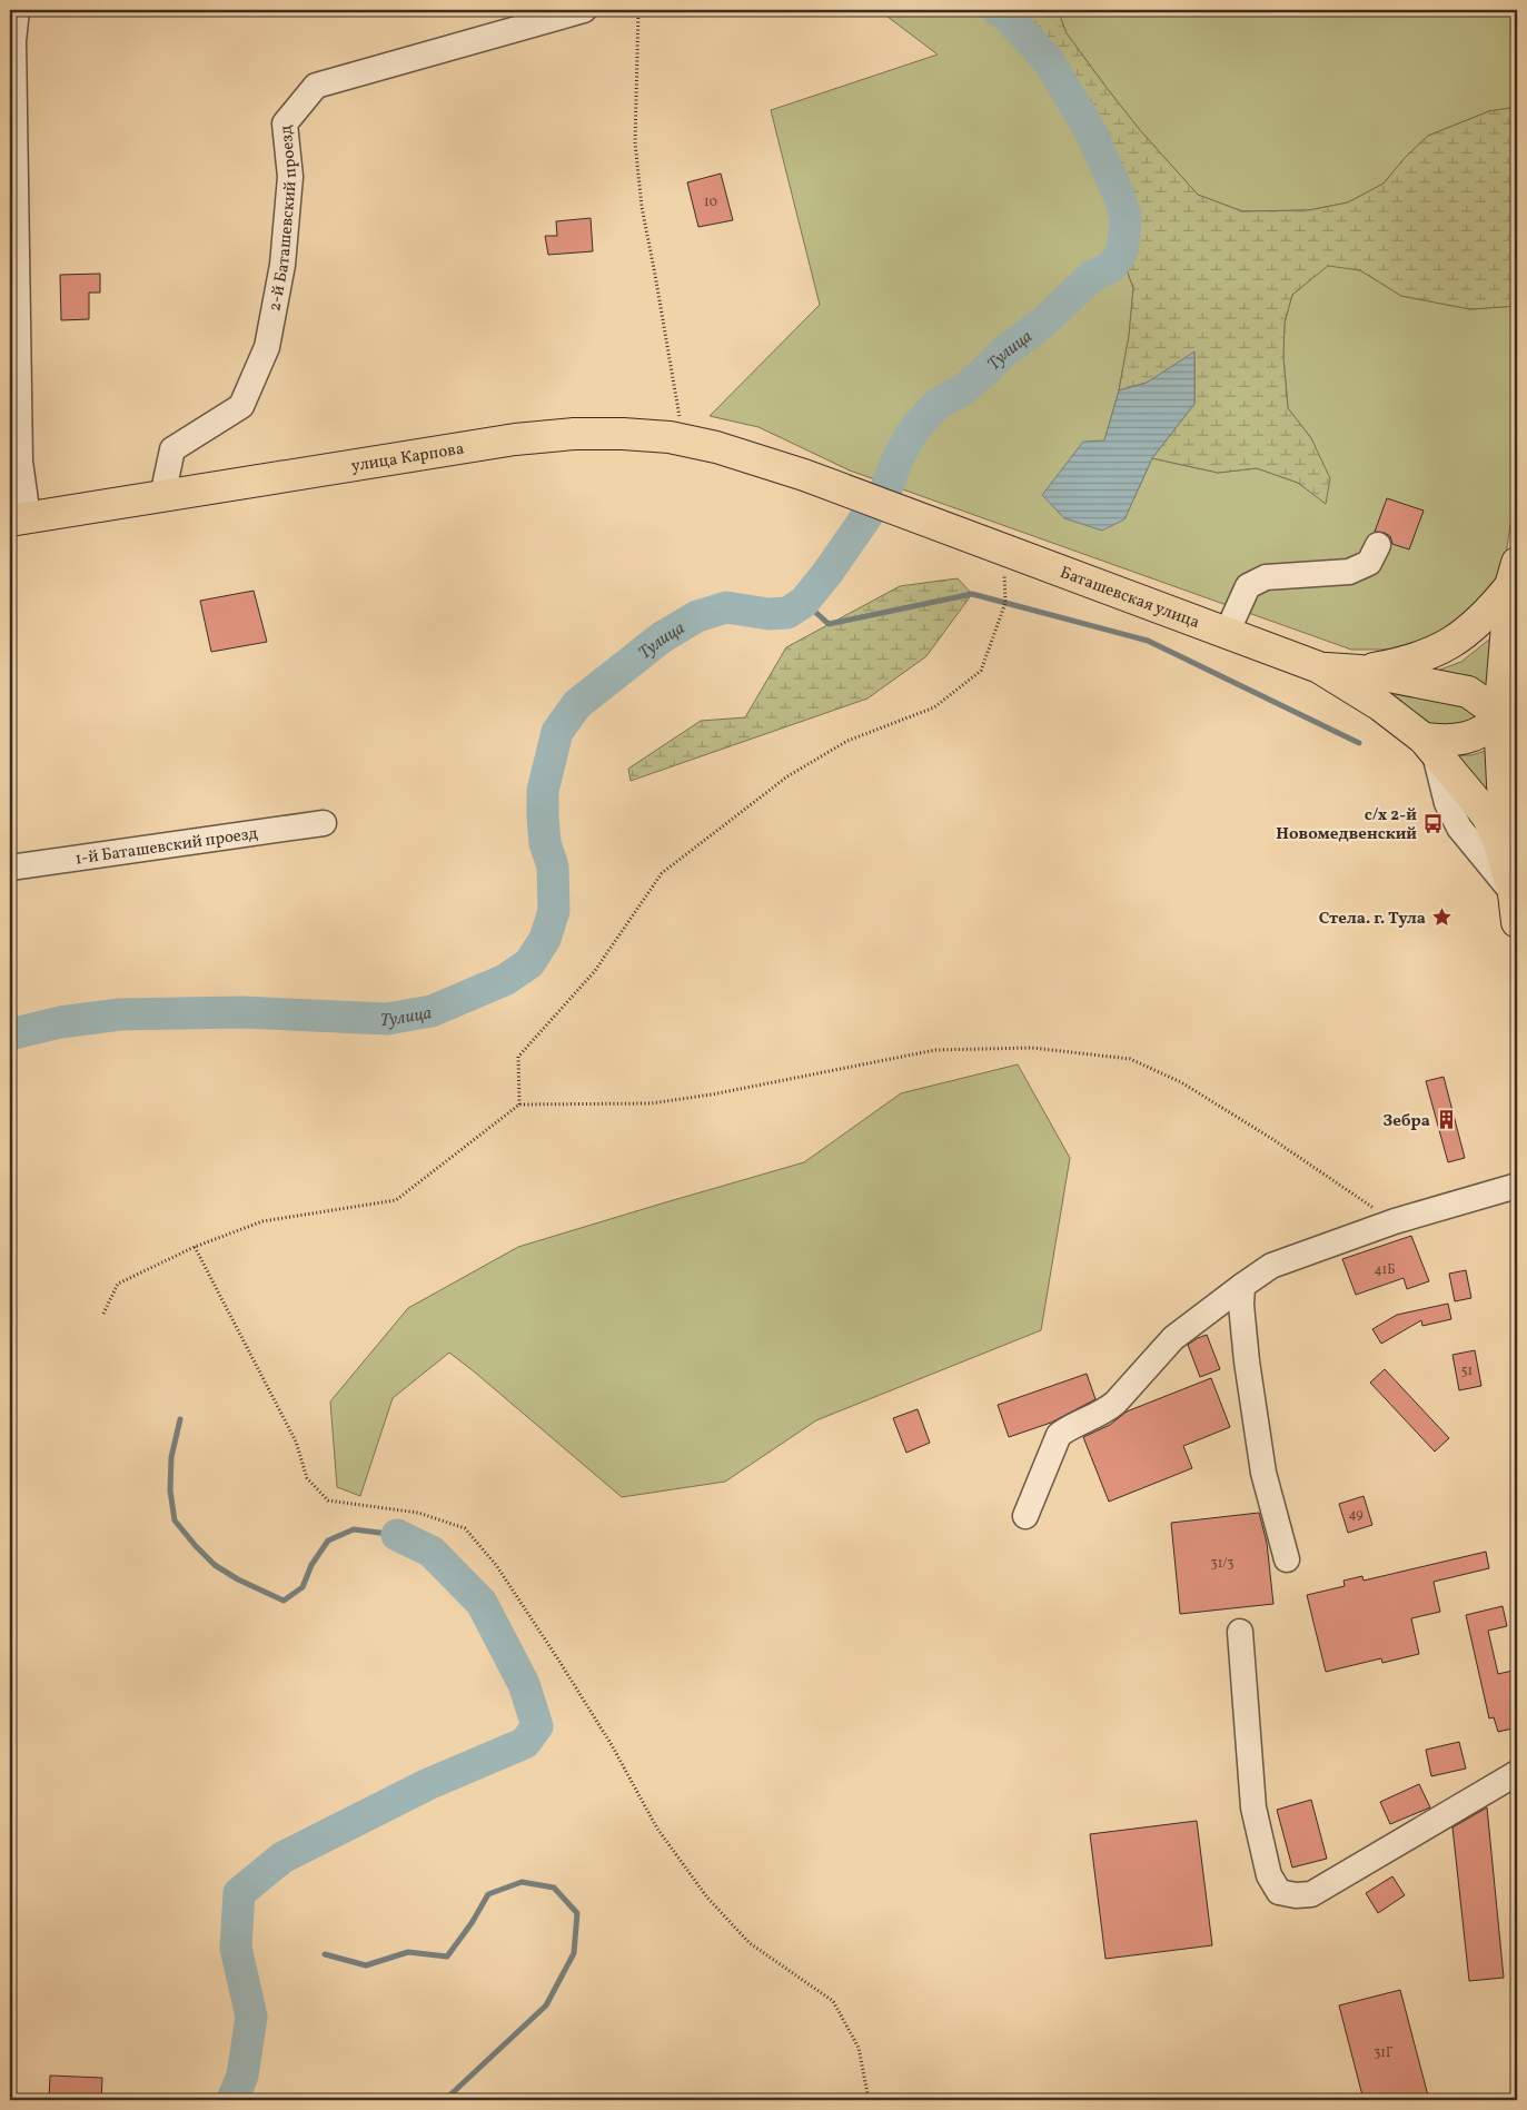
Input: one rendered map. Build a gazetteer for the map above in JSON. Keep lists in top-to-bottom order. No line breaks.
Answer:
{"streets":{"main road":["улица Карпова","Баташевская улица"],"street":["2-й Баташевский проезд","1-й Баташевский проезд"]},"crossings":[["2-й Баташевский проезд","улица Карпова"],["улица Карпова","Баташевская улица"]],"water":["Тулица"],"places":{"bus stop":["с/х 2-й Новомедвенский"],"place":["Стела. г. Тула"],"building":["Зебра"]},"house_numbers":["10","41Б","51","49","31/3","31Г"]}
